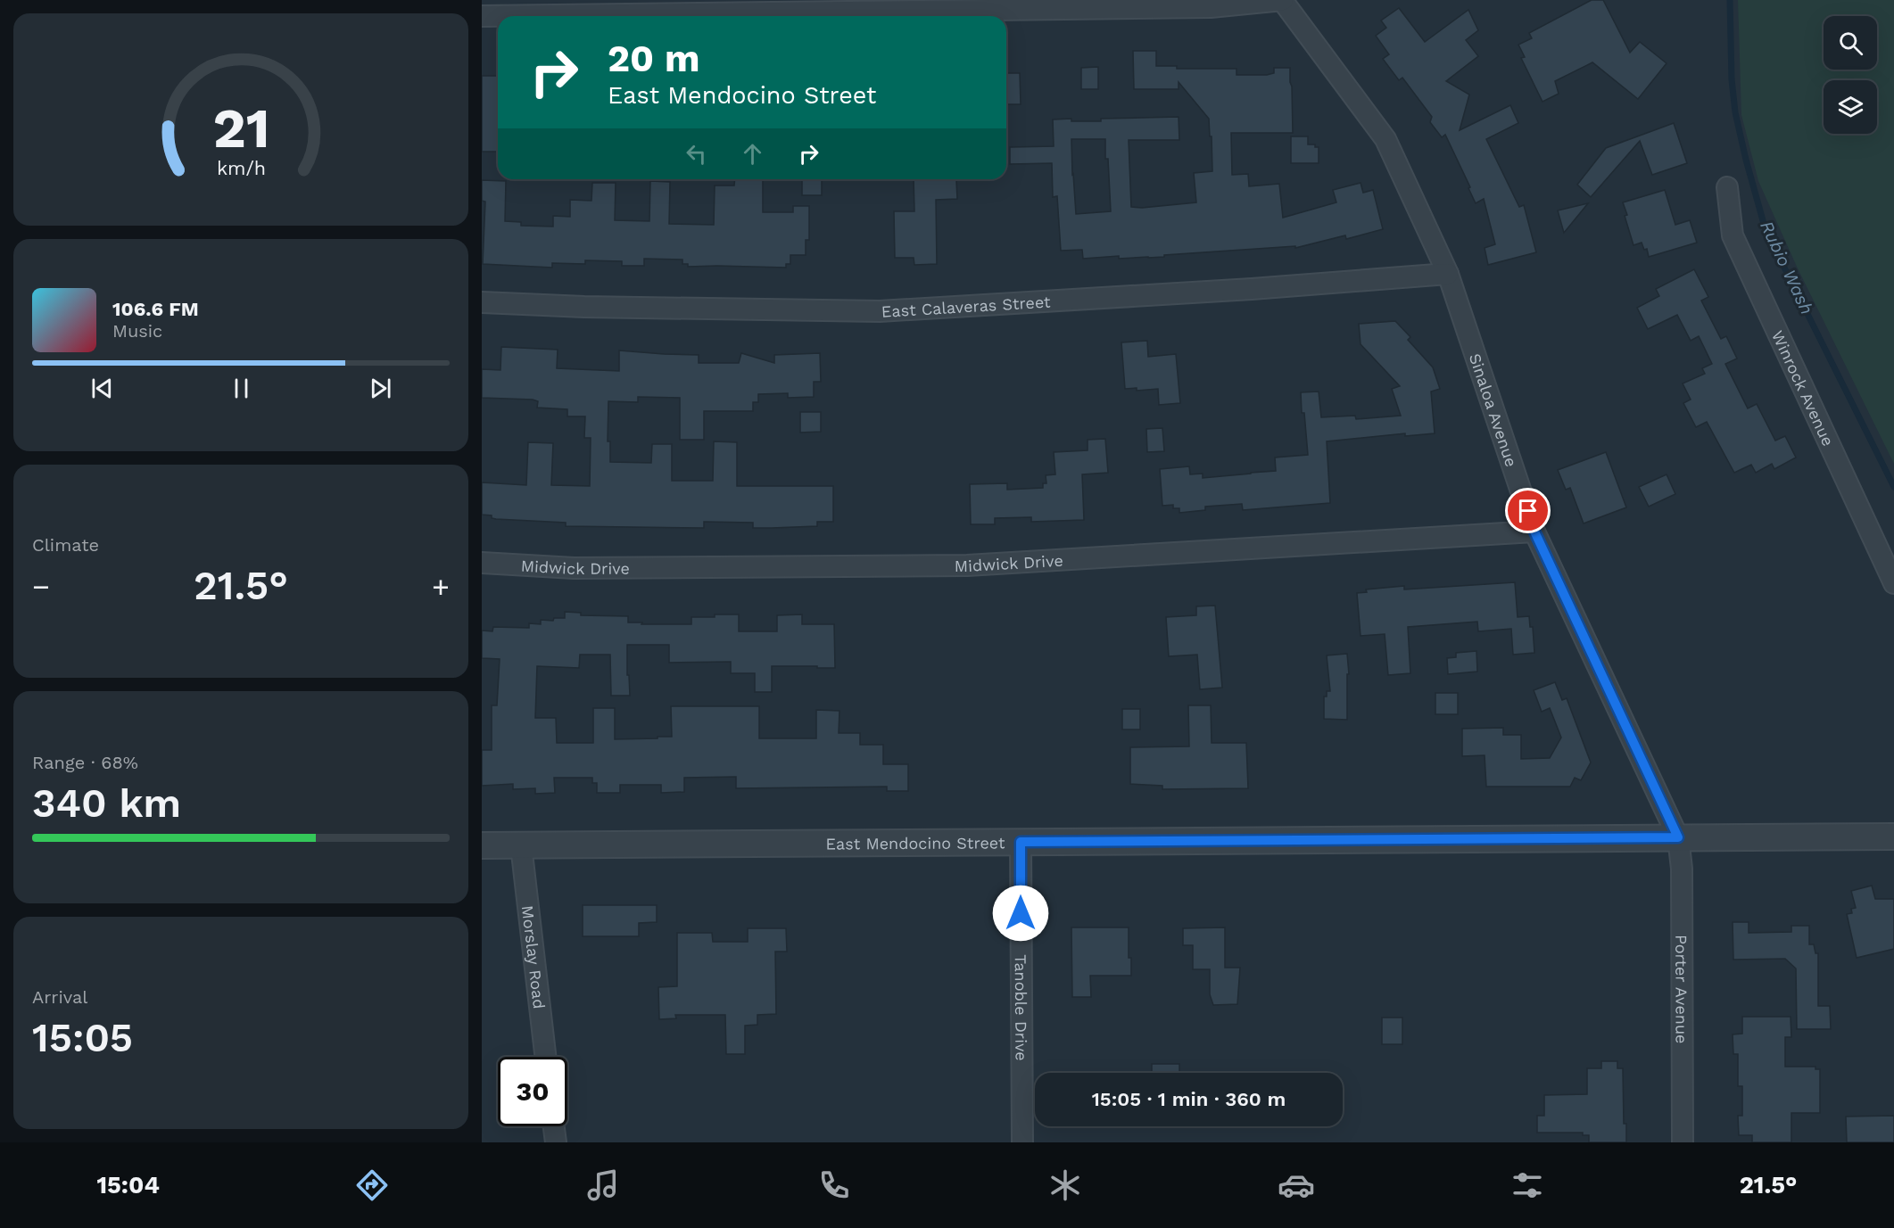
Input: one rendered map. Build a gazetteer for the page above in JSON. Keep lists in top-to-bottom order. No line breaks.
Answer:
{"streets":{"street":["East Calaveras Street","Winrock Avenue","Sinaloa Avenue","Midwick Drive","East Mendocino Street","Morslay Road","Porter Avenue","Tanoble Drive"]},"crossings":[["East Calaveras Street","Sinaloa Avenue"],["Sinaloa Avenue","Midwick Drive"],["Sinaloa Avenue","East Mendocino Street"],["Sinaloa Avenue","Porter Avenue"],["East Mendocino Street","Morslay Road"],["East Mendocino Street","Porter Avenue"],["East Mendocino Street","Tanoble Drive"]],"water":["Rubio Wash"],"page":{"turn":["20 m","East Mendocino Street"],"song":["106.6 FM","Music"],"tile":["Climate",["Range · 68%","340 km"],["Arrival","15:05"]],"heat":["−","21.5°","+"],"limit":"30","trip":"15:05 · 1 min · 360 m","tabs":["15:04","21.5°"],"gauge":["21","km/h"]}}
